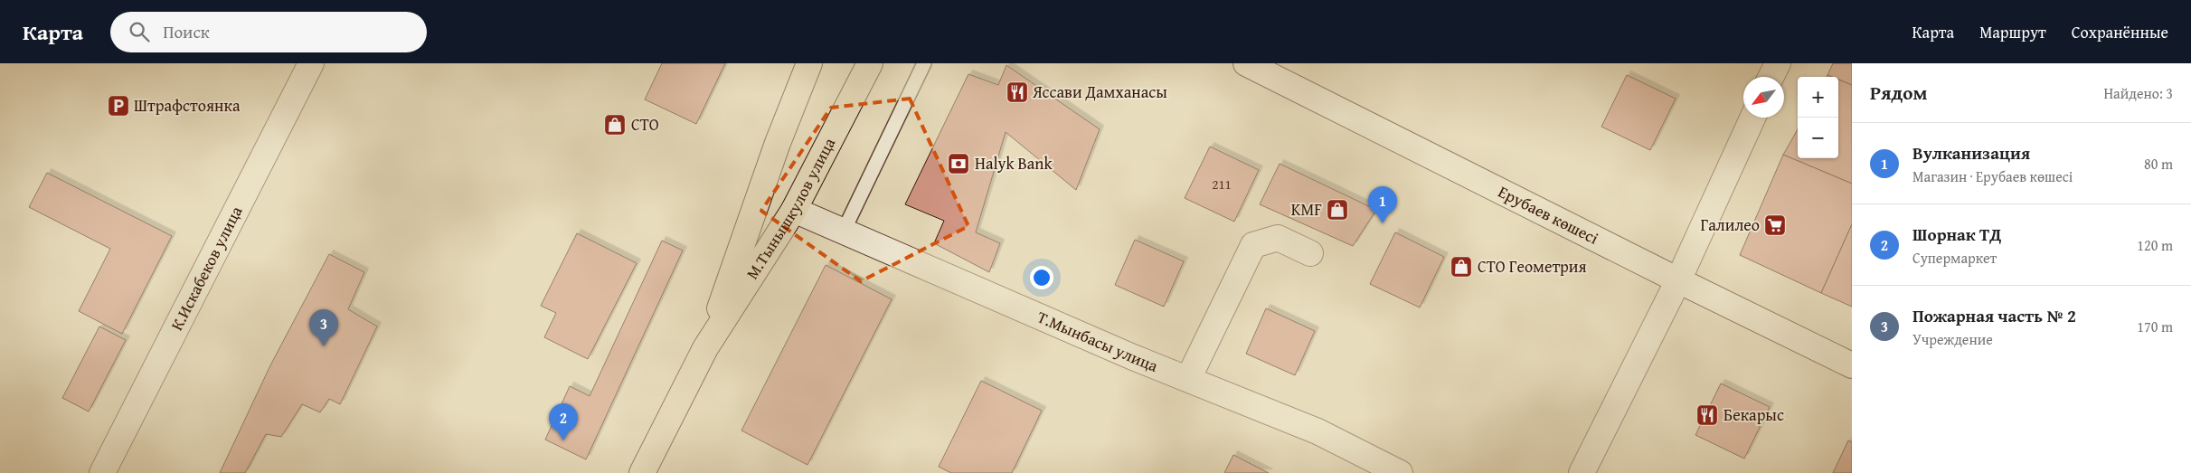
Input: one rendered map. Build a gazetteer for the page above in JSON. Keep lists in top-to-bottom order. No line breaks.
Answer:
{"streets":{"main road":["М.Тынышкулов улица"],"street":["Ерубаев көшесі","К.Искабеков улица","Т.Мынбасы улица"]},"crossings":[["М.Тынышкулов улица","Т.Мынбасы улица"]],"places":{"restaurant":["Яссави Дамханасы","Бекарыс"],"parking":["Штрафстоянка"],"shop":["СТО","KMF","СТО Геометрия"],"bank":["Halyk Bank"],"supermarket":["Галилео"]},"house_numbers":["211"],"north":"bottom left","page":{"header":"Карта","search":"Поиск","nav":["Карта","Маршрут","Сохранённые"],"heading":["Рядом","Найдено: 3"],"map_buttons":["+","−"],"list":[{"mark":"1","name":"Вулканизация","note":"Магазин · Ерубаев көшесі","value":"80 m"},{"mark":"2","name":"Шорнак ТД","note":"Супермаркет","value":"120 m"},{"mark":"3","name":"Пожарная часть № 2","note":"Учреждение","value":"170 m"}],"pins":["1","3","2"]}}
